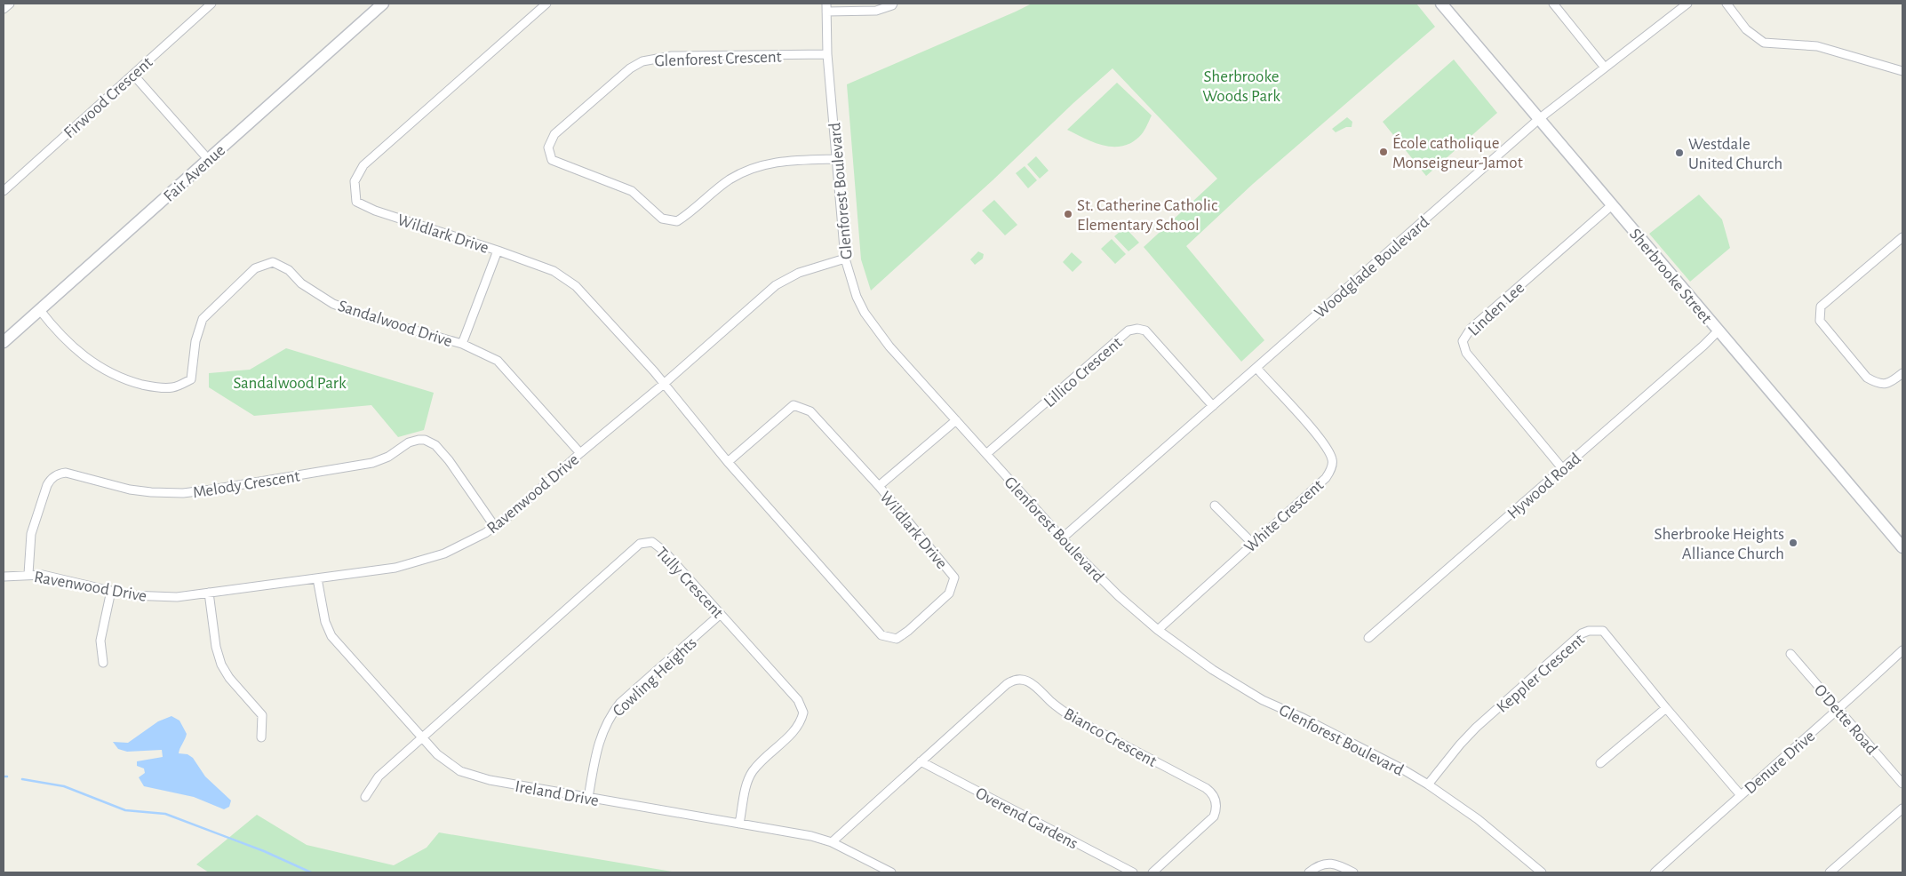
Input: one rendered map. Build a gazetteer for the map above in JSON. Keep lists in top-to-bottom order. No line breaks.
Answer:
{"streets":{"main road":["Fair Avenue","Sherbrooke Street"],"street":["Glenforest Crescent","Firwood Crescent","Glenforest Boulevard","Wildlark Drive","Woodglade Boulevard","Linden Lee","Sandalwood Drive","Lillico Crescent","Melody Crescent","Hywood Road","Ravenwood Drive","White Crescent","Tully Crescent","Keppler Crescent","Cowling Heights","O'Dette Road","Bianco Crescent","Denure Drive","Ireland Drive","Overend Gardens"]},"crossings":[["Glenforest Crescent","Glenforest Boulevard"],["Fair Avenue","Sandalwood Drive"],["Glenforest Boulevard","Woodglade Boulevard"],["Glenforest Boulevard","Lillico Crescent"],["Glenforest Boulevard","Ravenwood Drive"],["Glenforest Boulevard","White Crescent"],["Glenforest Boulevard","Keppler Crescent"],["Wildlark Drive","Ravenwood Drive"],["Woodglade Boulevard","Sherbrooke Street"],["Woodglade Boulevard","Lillico Crescent"],["Woodglade Boulevard","White Crescent"],["Sherbrooke Street","Linden Lee"],["Sherbrooke Street","Hywood Road"],["Linden Lee","Hywood Road"],["Sandalwood Drive","Ravenwood Drive"],["Melody Crescent","Ravenwood Drive"],["Ravenwood Drive","Ireland Drive"],["Tully Crescent","Cowling Heights"],["Tully Crescent","Ireland Drive"],["Keppler Crescent","Denure Drive"],["Cowling Heights","Ireland Drive"],["O'Dette Road","Denure Drive"],["Bianco Crescent","Ireland Drive"],["Bianco Crescent","Overend Gardens"]],"parks":["Sherbrooke Woods Park","Sandalwood Park"],"places":["École catholique Monseigneur-Jamot","Westdale United Church","St. Catherine Catholic Elementary School","Sherbrooke Heights Alliance Church"]}
